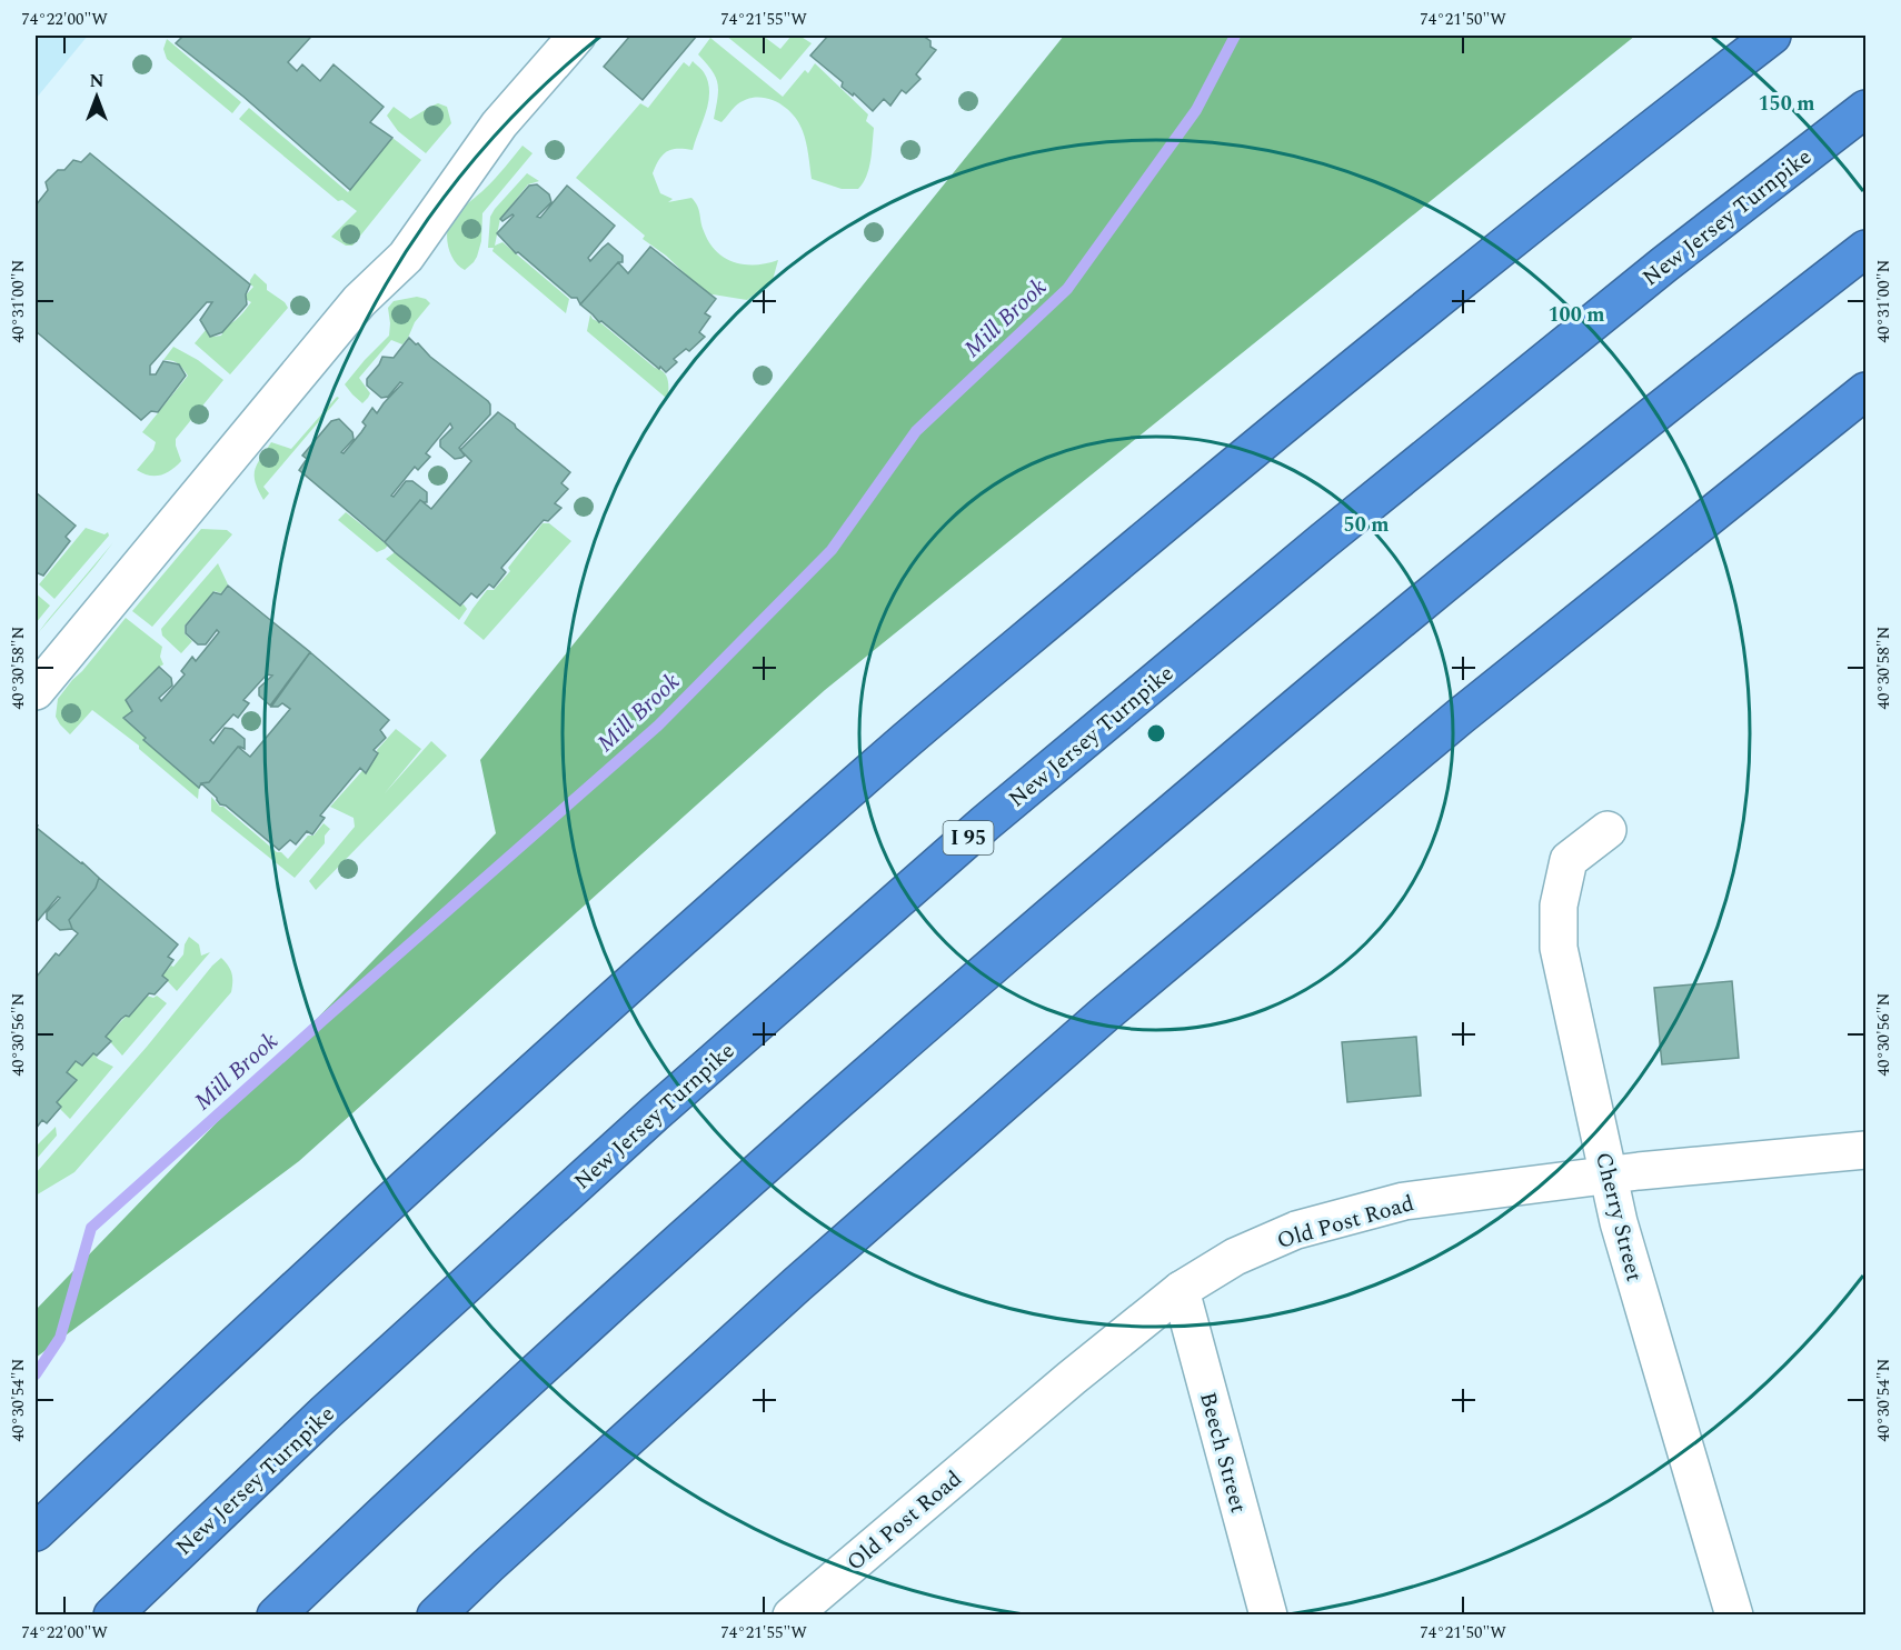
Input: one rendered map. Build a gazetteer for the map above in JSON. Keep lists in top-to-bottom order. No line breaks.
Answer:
{"streets":{"highway":["New Jersey Turnpike","I 95"],"street":["Cherry Street","Old Post Road","Beech Street"]},"crossings":[["Cherry Street","Old Post Road"],["Old Post Road","Beech Street"]],"water":["Mill Brook"],"north":"top","coordinates":["74°22'00\"W","74°21'55\"W","74°21'50\"W","40°31'00\"N","40°30'58\"N","40°30'56\"N","40°30'54\"N"],"rings":["150 m","100 m","50 m"]}
